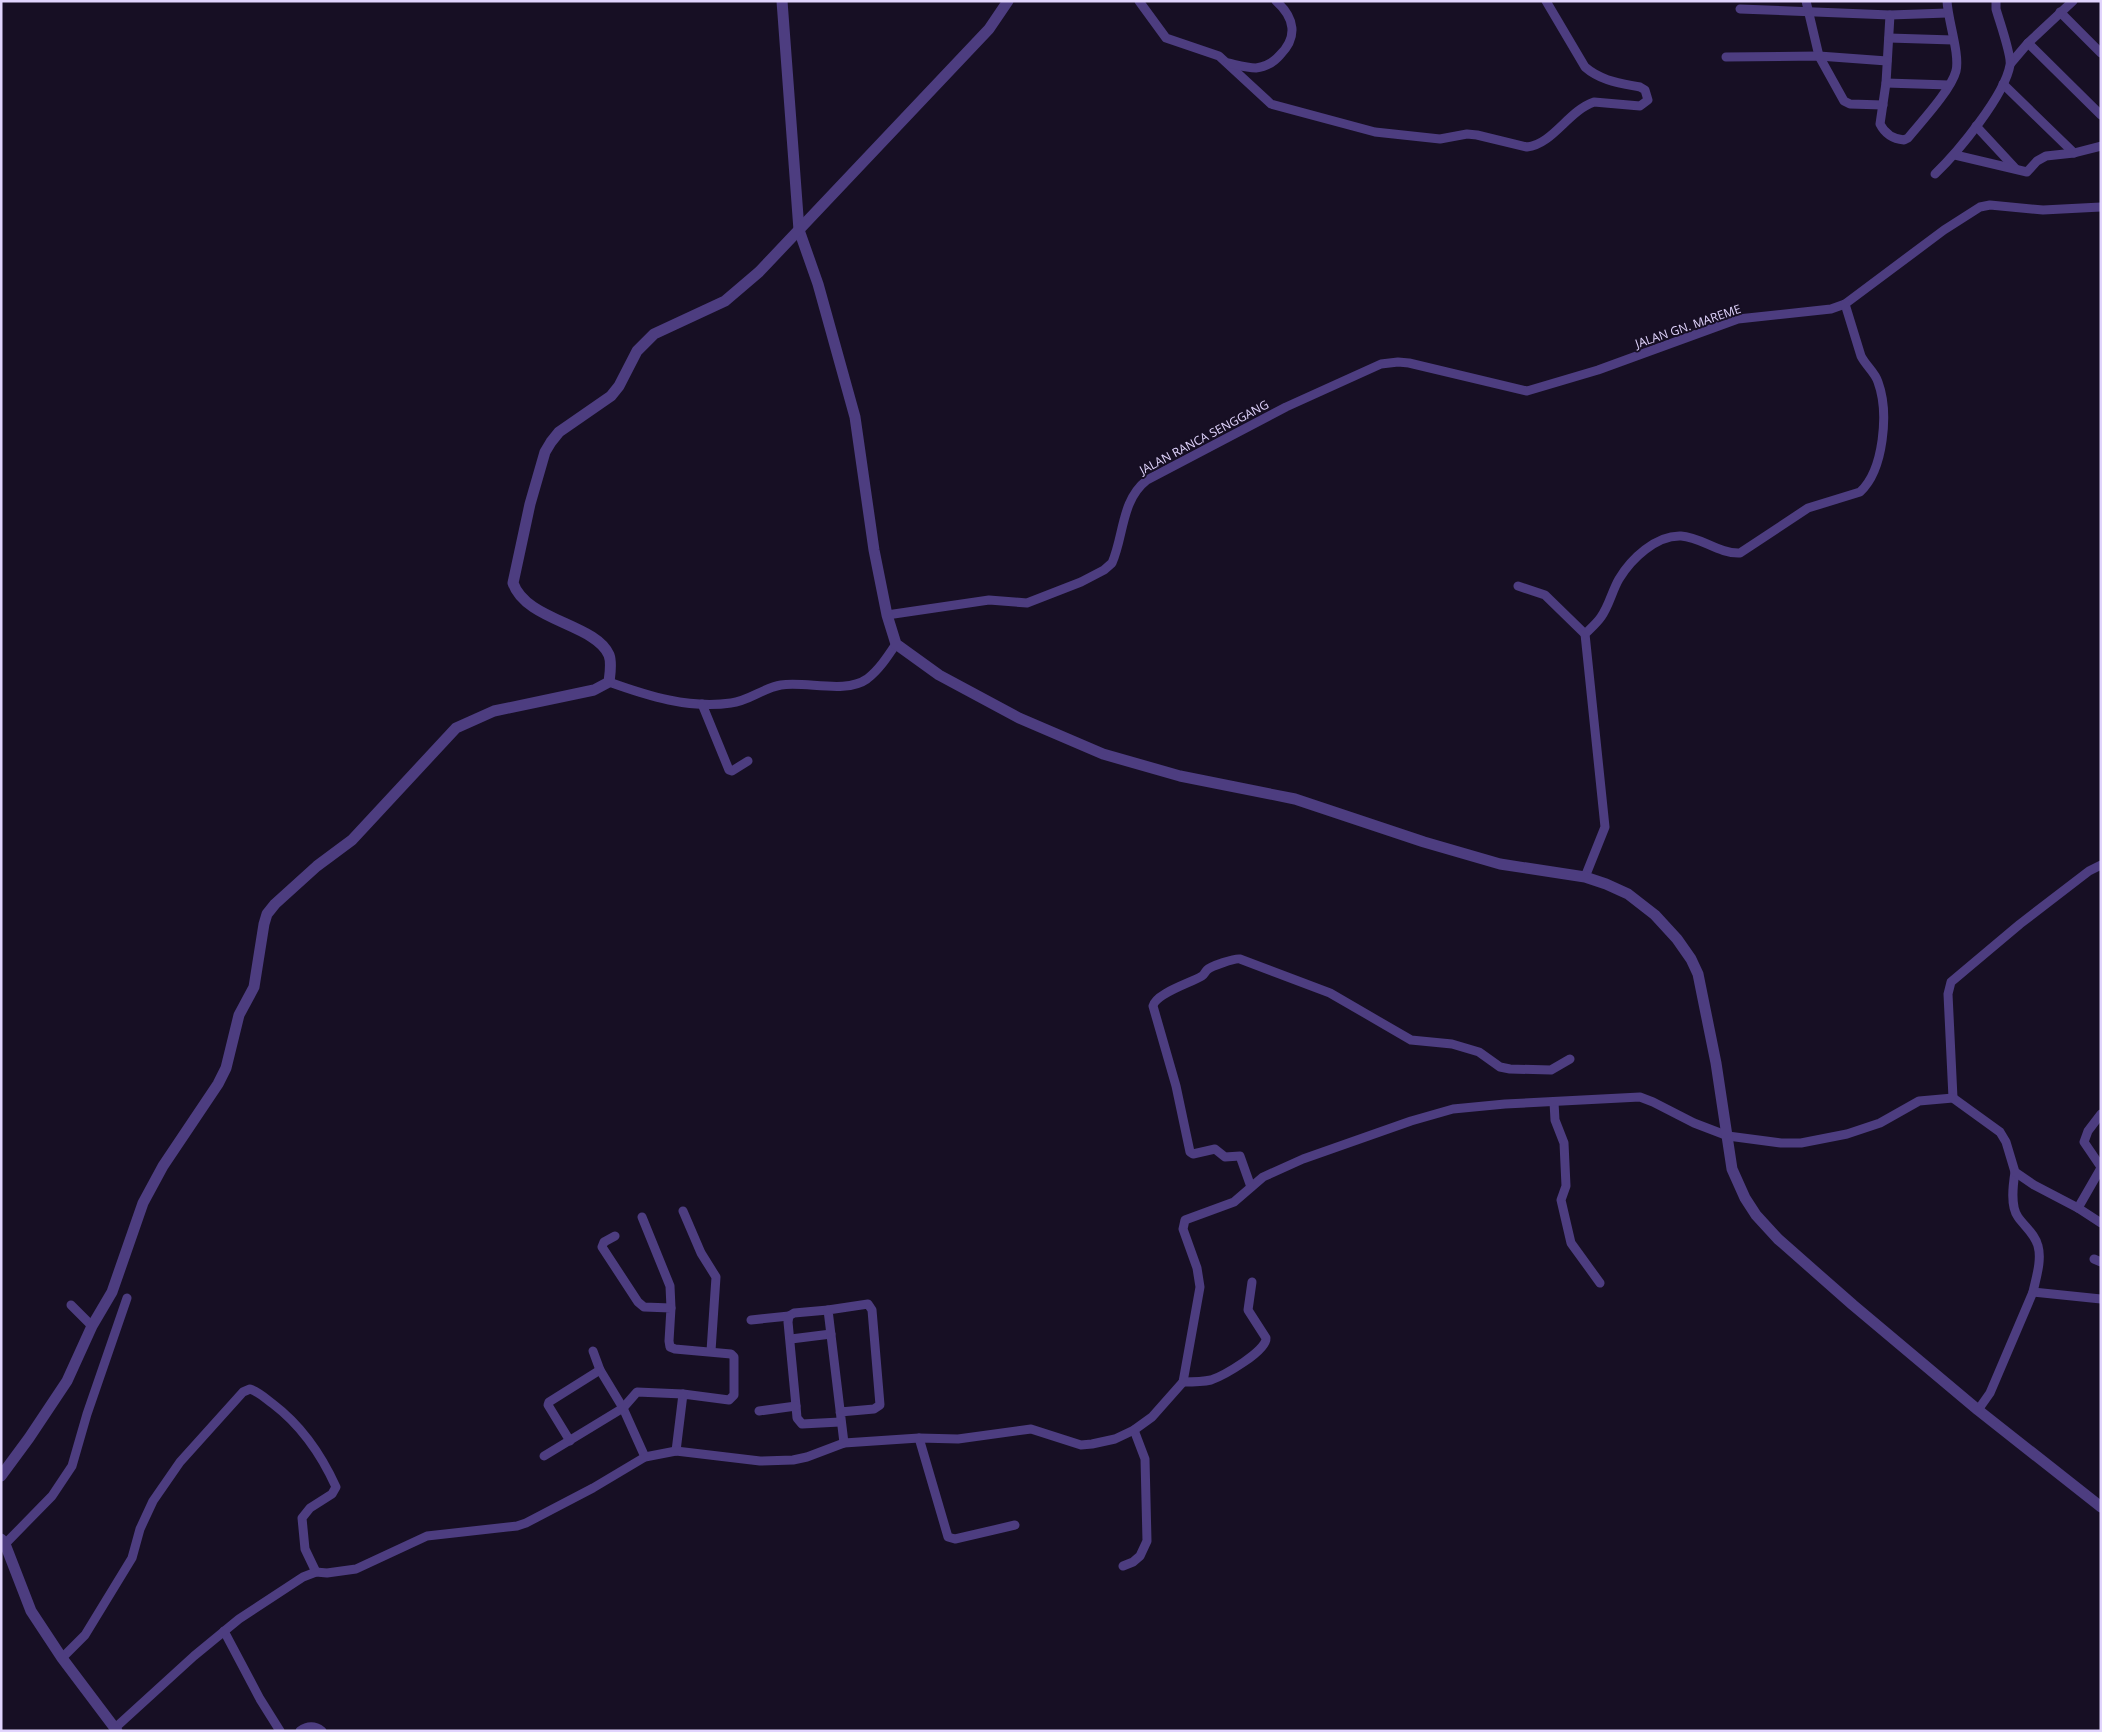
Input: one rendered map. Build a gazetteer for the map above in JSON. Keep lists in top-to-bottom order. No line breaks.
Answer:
{"streets":{"street":["JALAN GN. MAREME","JALAN RANCA SENGGANG"]},"crossings":[["JALAN GN. MAREME","JALAN RANCA SENGGANG"]]}
